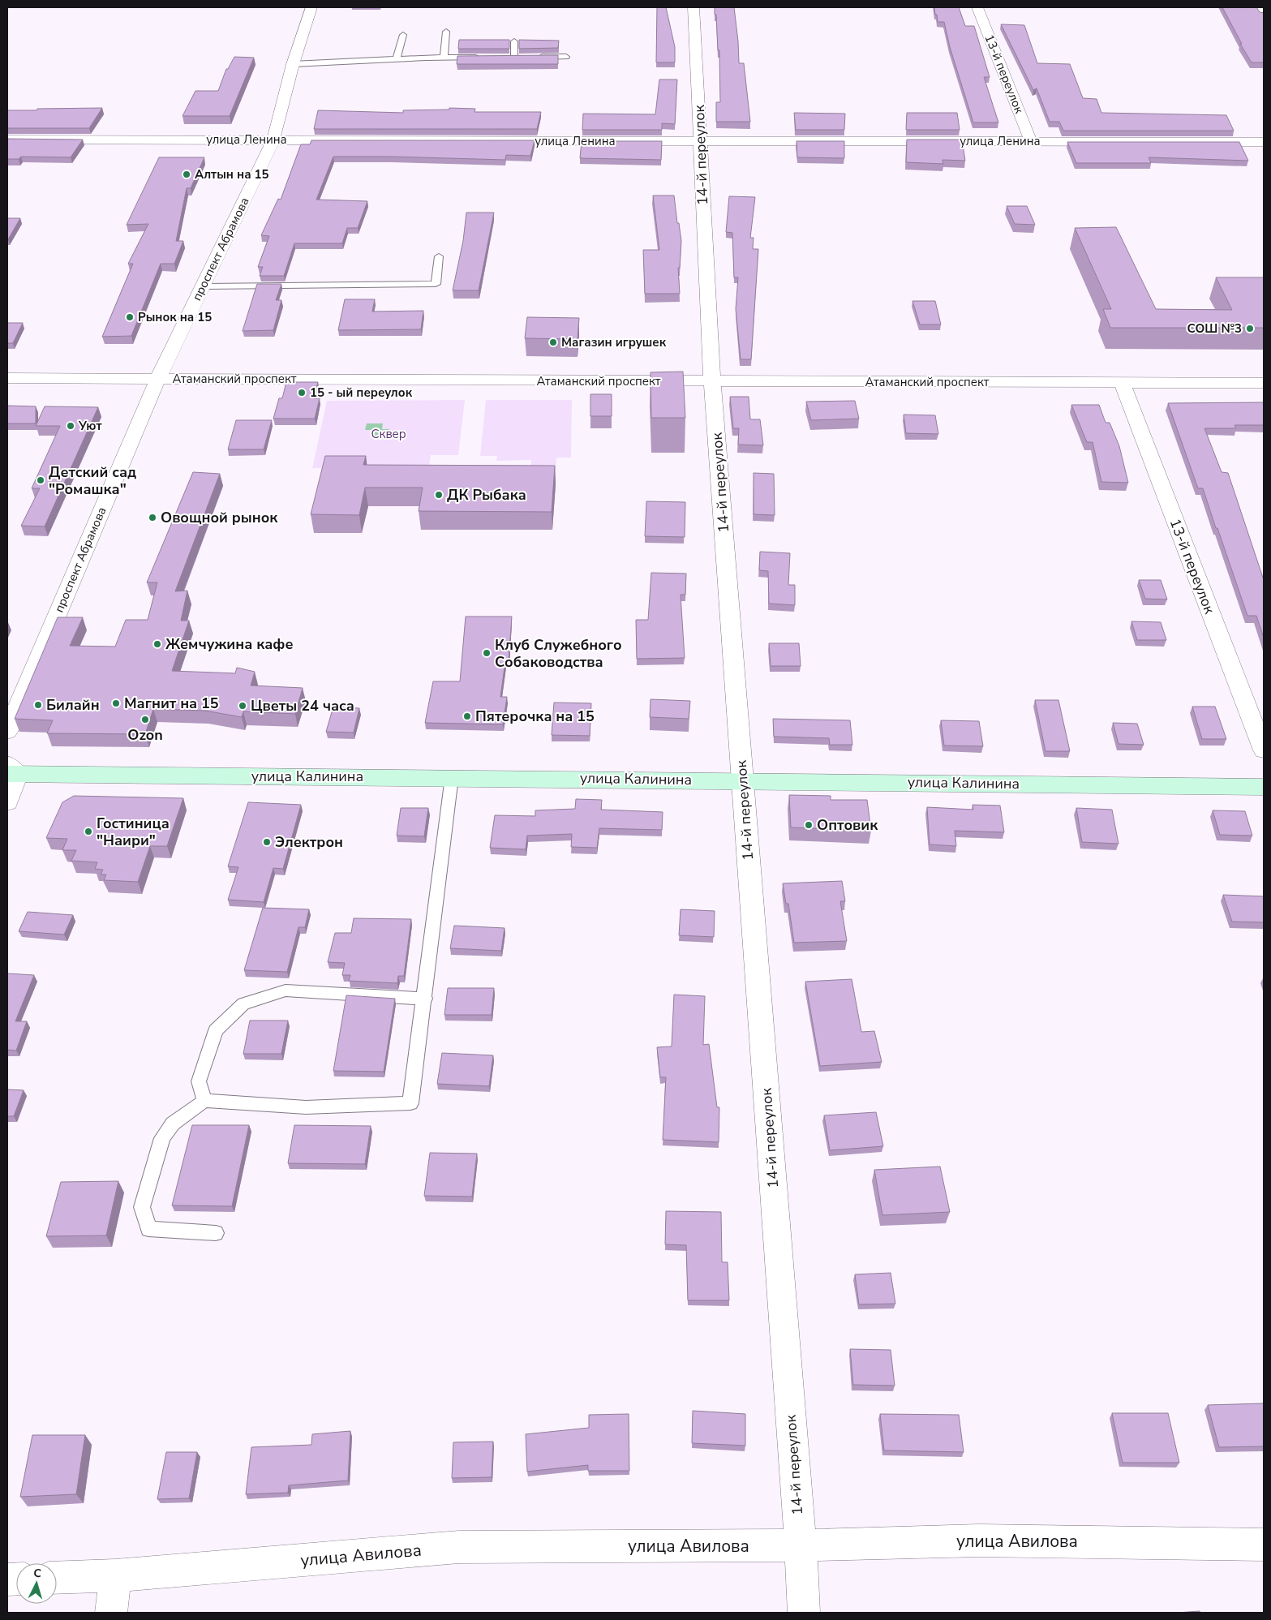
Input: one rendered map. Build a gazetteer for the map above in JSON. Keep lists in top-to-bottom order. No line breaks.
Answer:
{"streets":{"main road":["улица Калинина"],"street":["13-й переулок","улица Ленина","14-й переулок","проспект Абрамова","Атаманский проспект","улица Авилова"]},"crossings":[["13-й переулок","улица Ленина"],["13-й переулок","Атаманский проспект"],["улица Ленина","14-й переулок"],["улица Ленина","проспект Абрамова"],["14-й переулок","Атаманский проспект"],["14-й переулок","улица Калинина"],["14-й переулок","улица Авилова"],["проспект Абрамова","Атаманский проспект"]],"parks":["Сквер"],"places":["Алтын на 15","Рынок на 15","СОШ №3","Магазин игрушек","15 - ый переулок","Уют","Детский сад \"Ромашка\"","ДК Рыбака","Овощной рынок","Жемчужина кафе","Клуб Служебного Собаководства","Магнит на 15","Билайн","Цветы 24 часа","Пятерочка на 15","Ozon","Оптовик","Гостиница \"Наири\"","Электрон"],"north":"top"}
